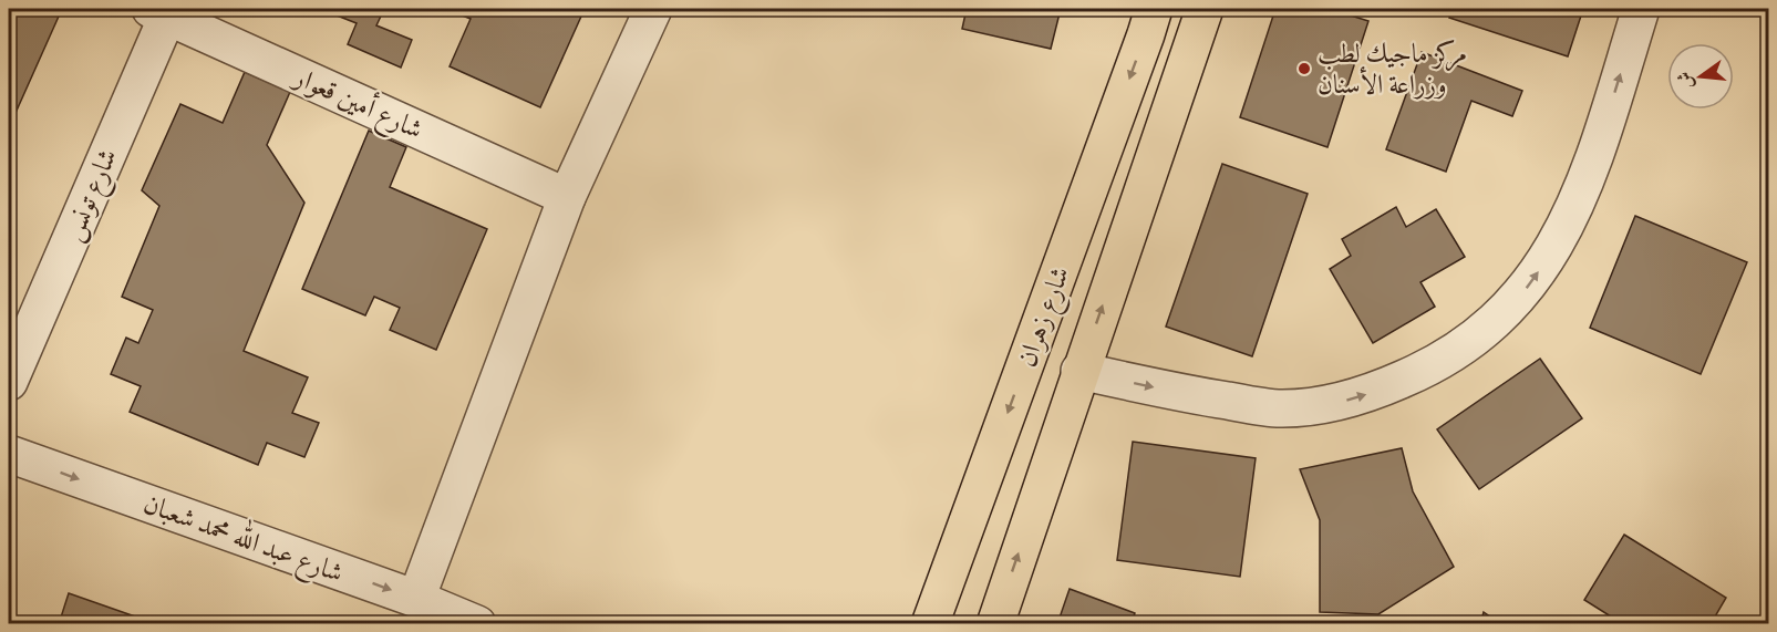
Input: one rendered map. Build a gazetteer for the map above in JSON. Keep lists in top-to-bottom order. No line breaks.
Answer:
{"streets":{"main road":["شارع زهران"],"street":["شارع أمين قعوار","شارع تونس","شارع عبد الله محمد شعبان"]},"crossings":[["شارع أمين قعوار","شارع تونس"]],"one_way":["شارع عبد الله محمد شعبان"],"places":["مركز ماجيك لطب وزراعة الأسنان"],"north":"left"}
